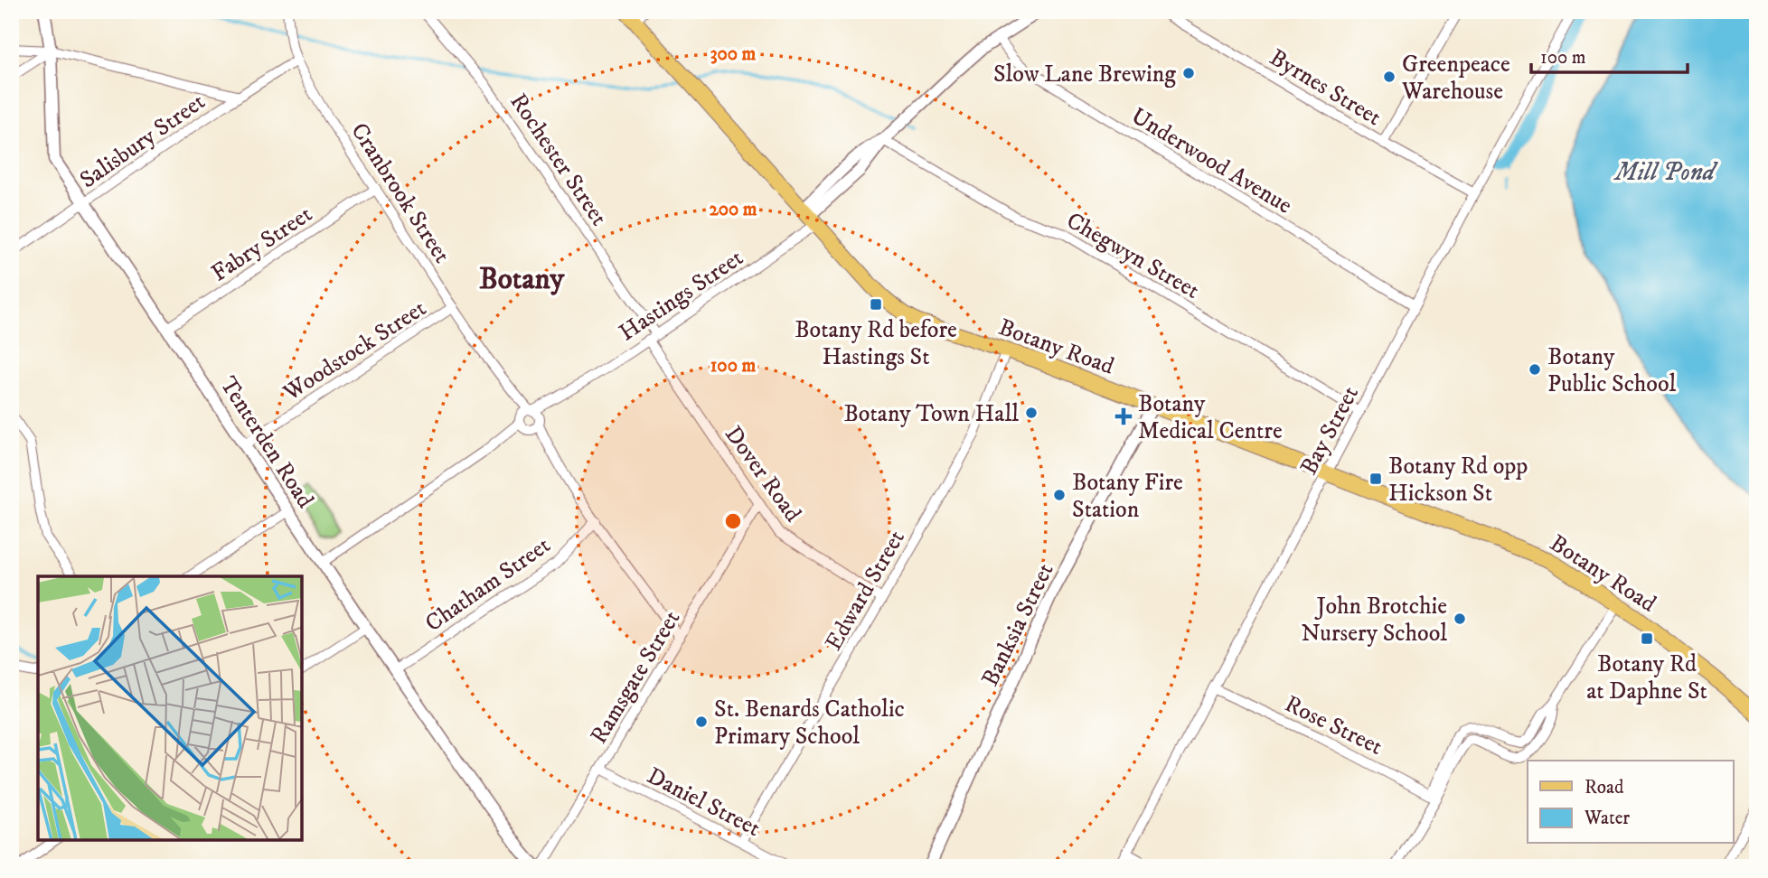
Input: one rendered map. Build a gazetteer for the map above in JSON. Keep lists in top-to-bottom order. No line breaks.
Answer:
{"streets":{"main road":["Botany Road"],"street":["Byrnes Street","Salisbury Street","Rochester Street","Underwood Avenue","Cranbrook Street","Fabry Street","Chegwyn Street","Hastings Street","Woodstock Street","Bay Street","Tenterden Road","Dover Road","Chatham Street","Edward Street","Banksia Street","Ramsgate Street","Rose Street","Daniel Street"]},"crossings":[["Byrnes Street","Bay Street"],["Salisbury Street","Cranbrook Street"],["Salisbury Street","Tenterden Road"],["Rochester Street","Hastings Street"],["Underwood Avenue","Bay Street"],["Cranbrook Street","Fabry Street"],["Cranbrook Street","Hastings Street"],["Cranbrook Street","Woodstock Street"],["Cranbrook Street","Chatham Street"],["Cranbrook Street","Ramsgate Street"],["Fabry Street","Tenterden Road"],["Chegwyn Street","Bay Street"],["Hastings Street","Botany Road"],["Hastings Street","Tenterden Road"],["Hastings Street","Dover Road"],["Botany Road","Bay Street"],["Botany Road","Edward Street"],["Botany Road","Banksia Street"],["Woodstock Street","Tenterden Road"],["Bay Street","Rose Street"],["Tenterden Road","Chatham Street"],["Dover Road","Edward Street"],["Dover Road","Ramsgate Street"],["Edward Street","Daniel Street"],["Ramsgate Street","Daniel Street"]],"districts":["Botany"],"water":["Mill Pond"],"places":{"other":["Slow Lane Brewing","Greenpeace Warehouse","Botany Public School","Botany Town Hall","Botany Fire Station","John Brotchie Nursery School","St. Benards Catholic Primary School"],"transit":["Botany Rd before Hastings St","Botany Rd opp Hickson St","Botany Rd at Daphne St"],"health":["Botany Medical Centre"]},"legend":["Road","Water"],"scale_bar":"100 m","rings":["300 m","200 m","100 m"]}
